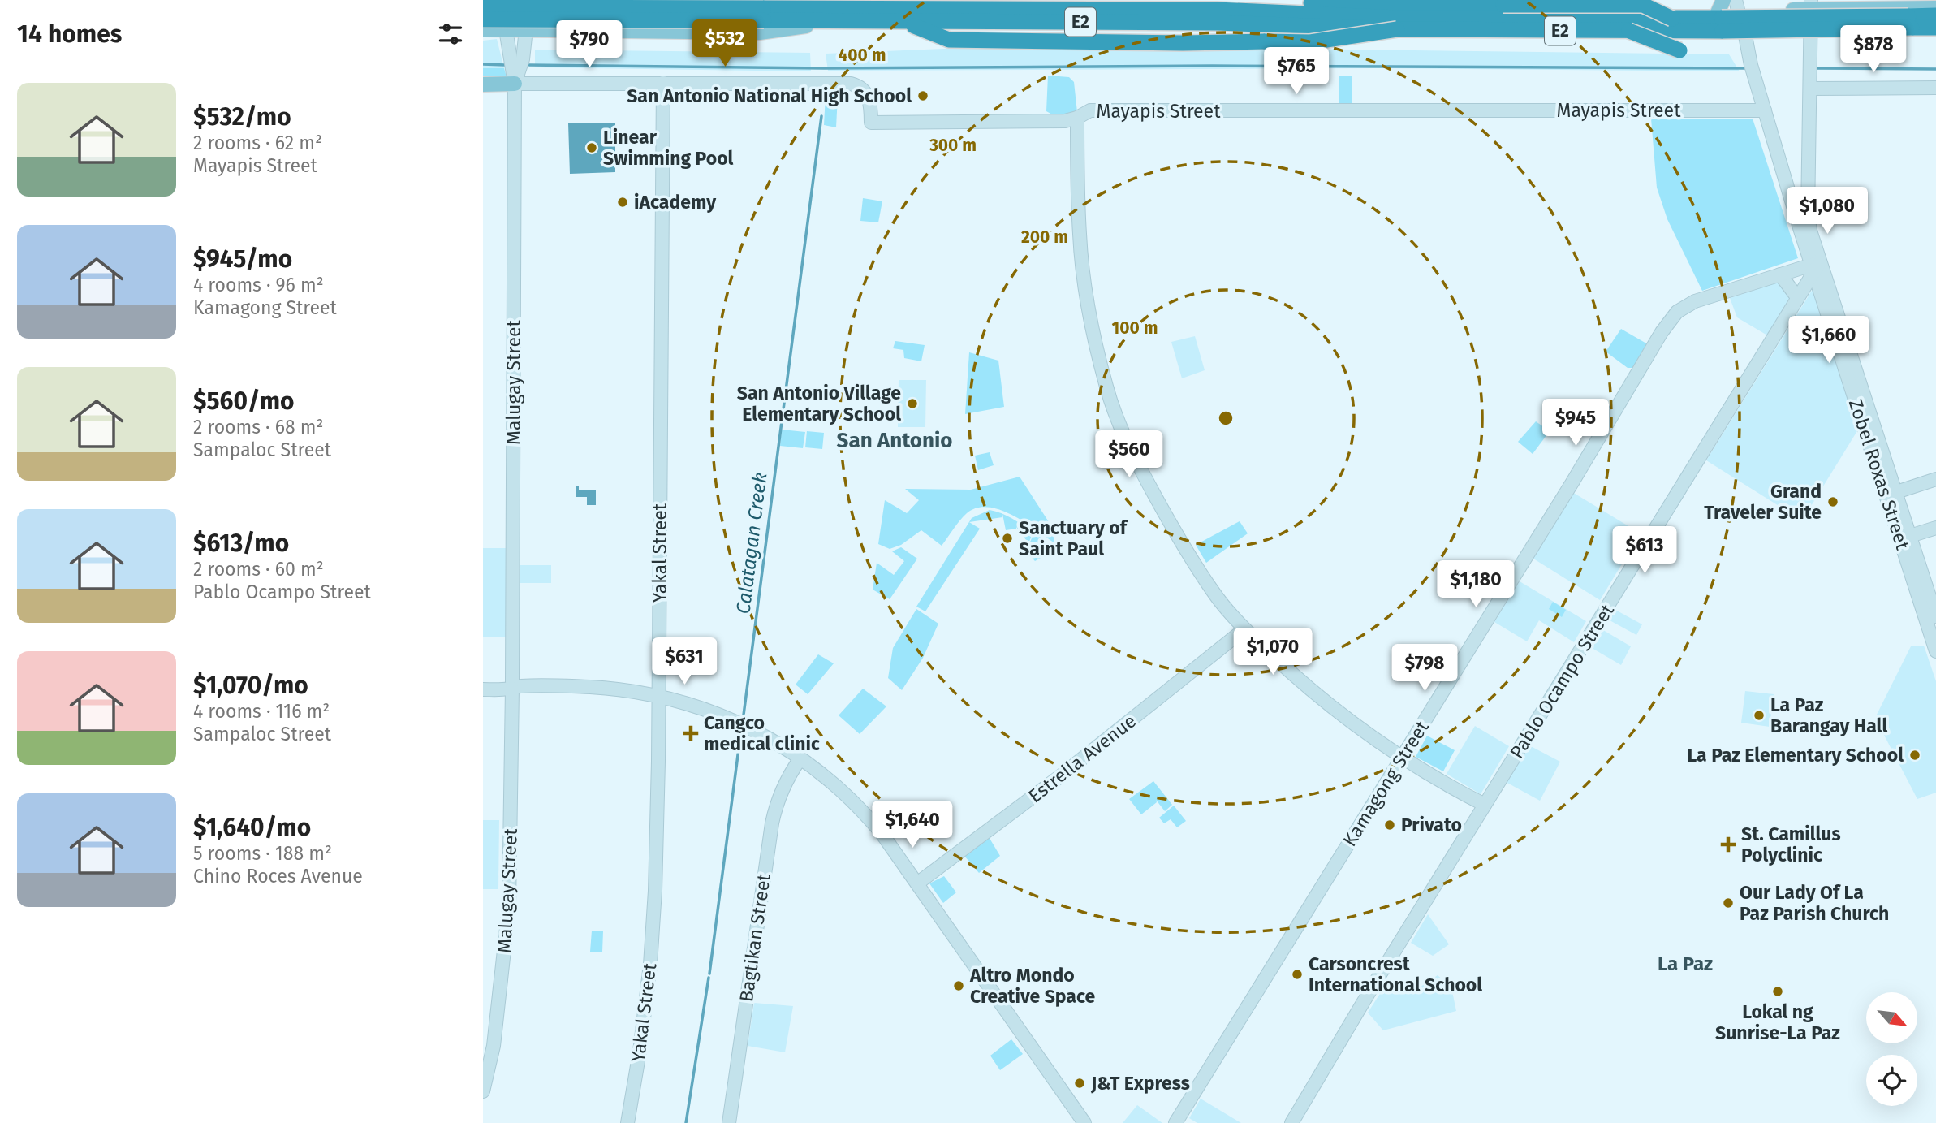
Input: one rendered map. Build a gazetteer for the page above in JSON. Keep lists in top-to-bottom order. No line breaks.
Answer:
{"streets":{"highway":["E2"],"street":["Mayapis Street","Malugay Street","Zobel Roxas Street","Yakal Street","Pablo Ocampo Street","Estrella Avenue","Kamagong Street","Bagtikan Street"]},"crossings":[["Mayapis Street","Malugay Street"],["Mayapis Street","Zobel Roxas Street"],["Mayapis Street","Yakal Street"],["Zobel Roxas Street","Pablo Ocampo Street"],["Zobel Roxas Street","Kamagong Street"],["Pablo Ocampo Street","Kamagong Street"]],"districts":["San Antonio","La Paz"],"water":["Calatagan Creek"],"places":{"other":["San Antonio National High School","Linear Swimming Pool","iAcademy","San Antonio Village Elementary School","Grand Traveler Suite","Sanctuary of Saint Paul","La Paz Barangay Hall","La Paz Elementary School","Privato","Our Lady Of La Paz Parish Church","Carsoncrest International School","Altro Mondo Creative Space","Lokal ng Sunrise-La Paz","J&T Express"],"health":["Cangco medical clinic","St. Camillus Polyclinic"]},"north":"bottom right","page":{"heading":"14 homes","price":["$532","$790","$878","$765","$1,080","$1,660","$945","$560","$613","$1,180","$1,070","$631","$798","$1,640"],"list":[{"name":"$532/mo","note":"2 rooms · 62 m² · Mayapis Street"},{"name":"$945/mo","note":"4 rooms · 96 m² · Kamagong Street"},{"name":"$560/mo","note":"2 rooms · 68 m² · Sampaloc Street"},{"name":"$613/mo","note":"2 rooms · 60 m² · Pablo Ocampo Street"},{"name":"$1,070/mo","note":"4 rooms · 116 m² · Sampaloc Street"},{"name":"$1,640/mo","note":"5 rooms · 188 m² · Chino Roces Avenue"}]},"rings":["400 m","300 m","200 m","100 m"]}
